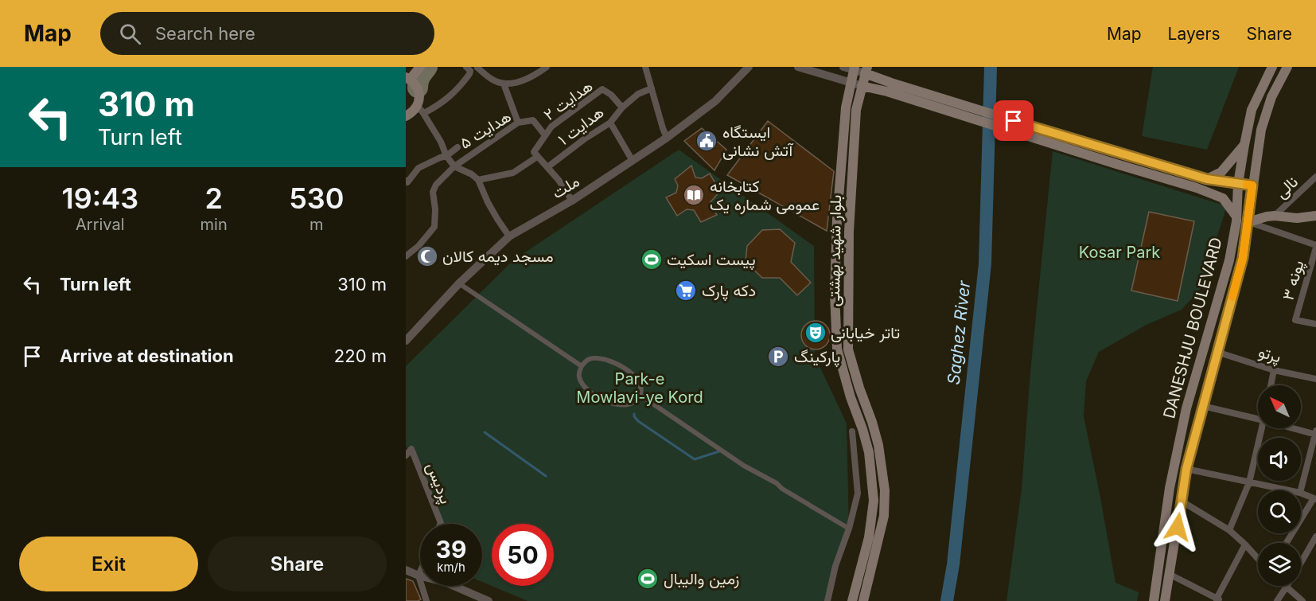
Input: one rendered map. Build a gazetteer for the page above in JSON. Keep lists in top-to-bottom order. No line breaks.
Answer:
{"streets":{"main road":["بلوار شهید بهشتی","DANESHJU BOULEVARD"],"street":["هدایت ۲","هدایت ۱","هدایت ۵","ملت","نالی","پونه ۳","پرتو","پردیس"]},"crossings":[["هدایت ۲","هدایت ۱"],["هدایت ۲","هدایت ۵"],["DANESHJU BOULEVARD","پرتو"]],"water":["Saghez River"],"parks":["Kosar Park","Park-e Mowlavi-ye Kord"],"places":{"public building":["ایستگاه آتش نشانی"],"library":["کتابخانه عمومی شماره یک"],"mosque":["مسجد دیمه کالان"],"sports":["پیست اسکیت","زمین والیبال"],"supermarket":["دکه پارک"],"theatre":["تاتر خیابانی"],"parking":["پارکینگ"]},"north":"top left","page":{"header":"Map","search":"Search here","nav":["Map","Layers","Share"],"turn":["310 m","Turn left"],"eta":["19:43","Arrival","2","min","530","m"],"list":[{"name":"Turn left","value":"310 m"},{"name":"Arrive at destination","value":"220 m"}],"speed":"39 km/h","limit":"50","buttons":["Exit","Share"]}}
